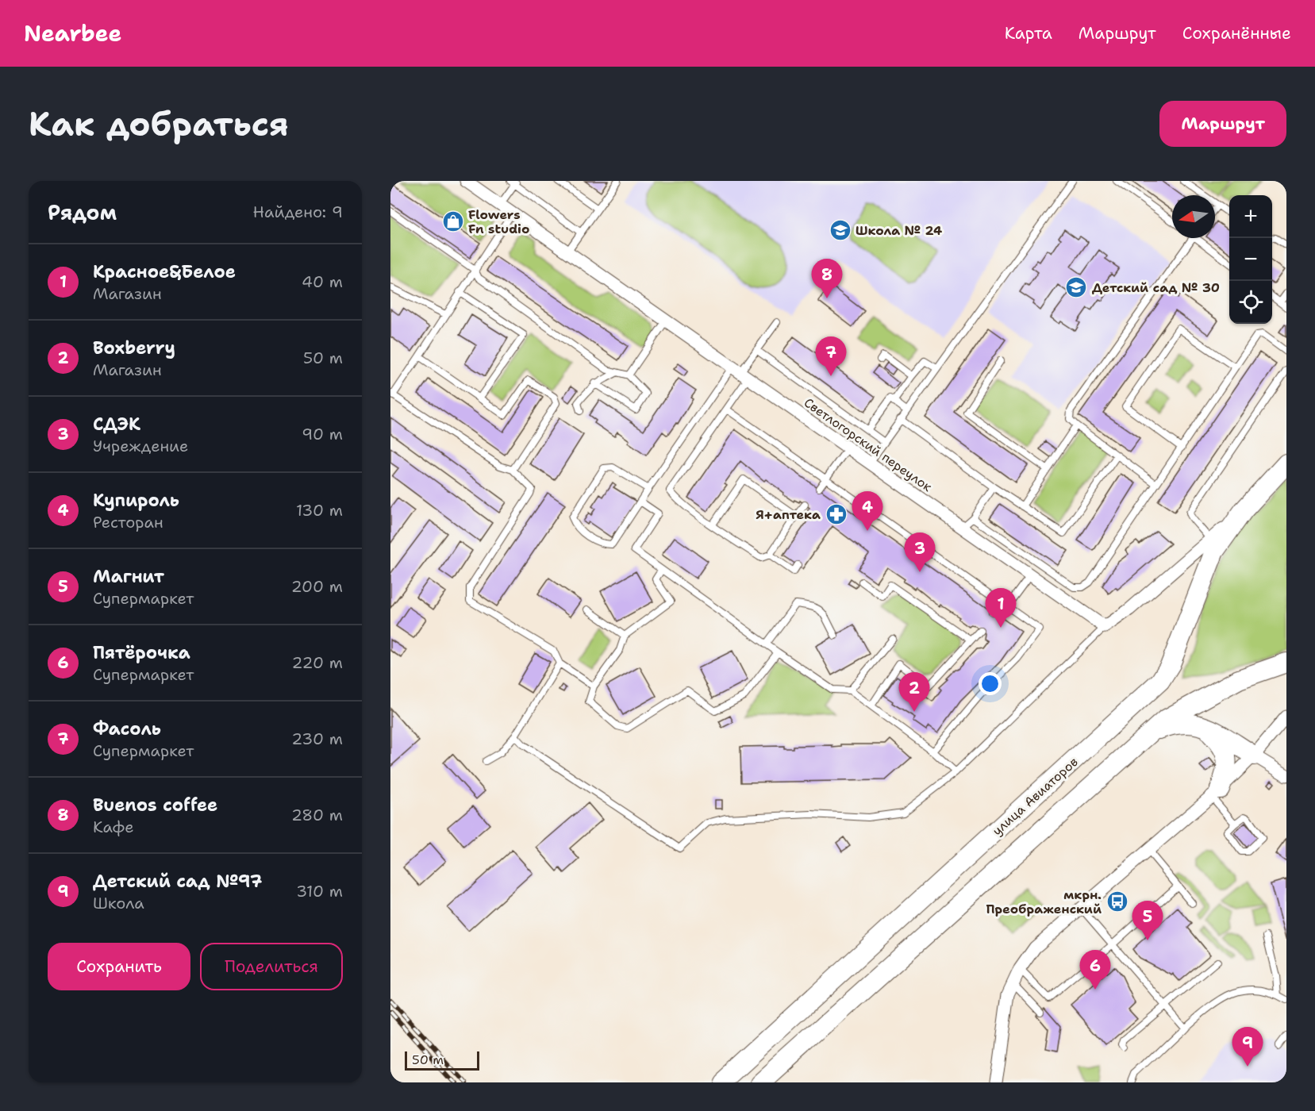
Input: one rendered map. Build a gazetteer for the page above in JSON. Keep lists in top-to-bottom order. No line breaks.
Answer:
{"streets":{"main road":["улица Авиаторов"],"street":["Светлогорский переулок"]},"places":{"shop":["Flowers Fn studio"],"school or university":["Школа № 24","Детский сад № 30"],"pharmacy":["Я+аптека"],"bus stop":["мкрн. Преображенский"]},"scale_bar":"50 m","north":"left","page":{"header":"Nearbee","nav":["Карта","Маршрут","Сохранённые"],"buttons":["Маршрут",["Сохранить","Поделиться"]],"title":"Как добраться","heading":["Рядом","Найдено: 9"],"map_buttons":["+","−"],"list":[{"mark":"1","name":"Красное&Белое","note":"Магазин","value":"40 m"},{"mark":"2","name":"Boxberry","note":"Магазин","value":"50 m"},{"mark":"3","name":"СДЭК","note":"Учреждение","value":"90 m"},{"mark":"4","name":"Купироль","note":"Ресторан","value":"130 m"},{"mark":"5","name":"Магнит","note":"Супермаркет","value":"200 m"},{"mark":"6","name":"Пятёрочка","note":"Супермаркет","value":"220 m"},{"mark":"7","name":"Фасоль","note":"Супермаркет","value":"230 m"},{"mark":"8","name":"Buenos coffee","note":"Кафе","value":"280 m"},{"mark":"9","name":"Детский сад №97","note":"Школа","value":"310 m"}],"pins":["8","7","4","3","1","2","5","6","9"],"scale":"50 m"}}
